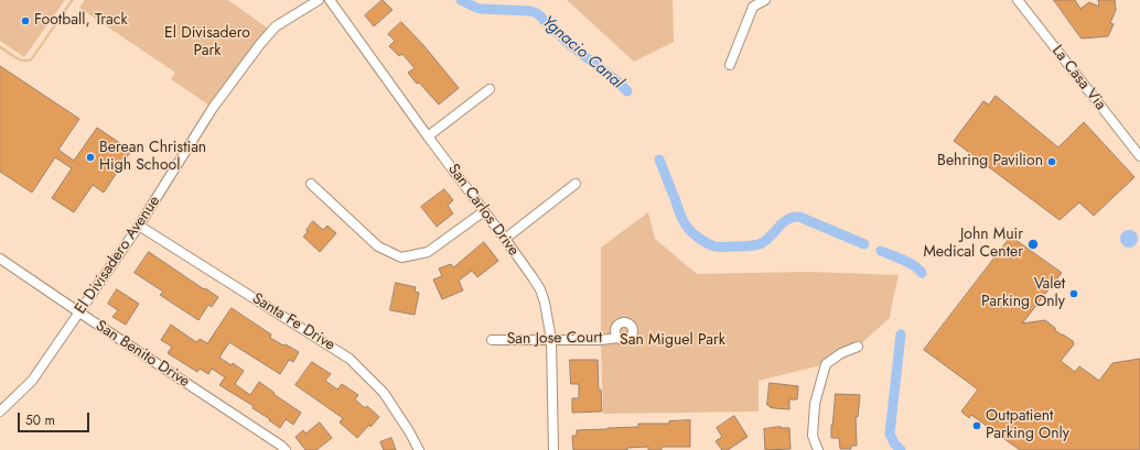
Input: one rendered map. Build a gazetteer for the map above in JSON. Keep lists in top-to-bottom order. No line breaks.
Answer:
{"streets":{"street":["La Casa Via","San Carlos Drive","El Divisadero Avenue","Santa Fe Drive","San Jose Court","San Benito Drive"]},"crossings":[["San Carlos Drive","San Jose Court"],["El Divisadero Avenue","Santa Fe Drive"],["El Divisadero Avenue","San Benito Drive"]],"water":["Ygnacio Canal"],"parks":["El Divisadero Park","San Miguel Park"],"places":["Football, Track","Berean Christian High School","Behring Pavilion","John Muir Medical Center","Valet Parking Only","Outpatient Parking Only"],"scale_bar":"50 m"}
